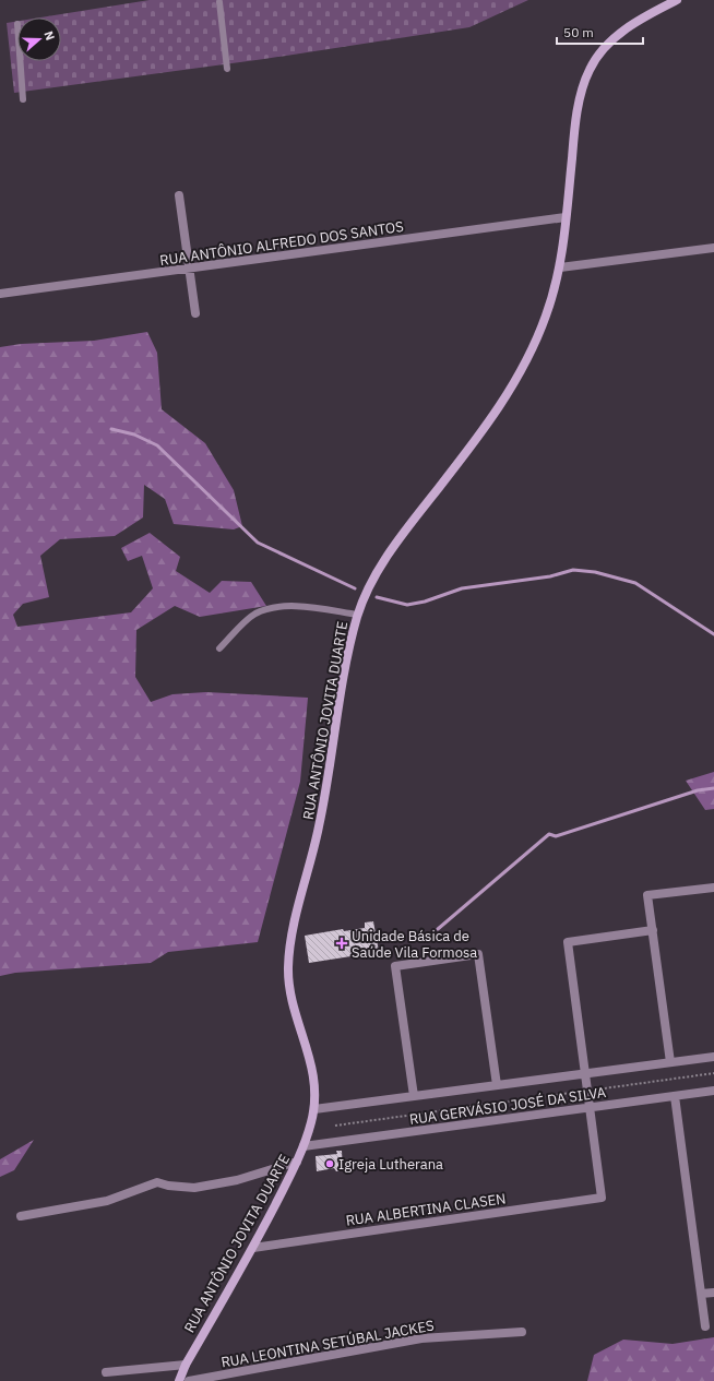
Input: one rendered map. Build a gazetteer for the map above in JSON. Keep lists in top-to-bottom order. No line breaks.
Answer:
{"streets":{"main road":["RUA ANTÔNIO JOVITA DUARTE"],"street":["RUA ANTÔNIO ALFREDO DOS SANTOS","RUA GERVÁSIO JOSÉ DA SILVA","RUA ALBERTINA CLASEN","RUA LEONTINA SETÚBAL JACKES"]},"crossings":[["RUA ANTÔNIO ALFREDO DOS SANTOS","RUA ANTÔNIO JOVITA DUARTE"],["RUA ANTÔNIO JOVITA DUARTE","RUA GERVÁSIO JOSÉ DA SILVA"],["RUA ANTÔNIO JOVITA DUARTE","RUA ALBERTINA CLASEN"],["RUA GERVÁSIO JOSÉ DA SILVA","RUA ALBERTINA CLASEN"]],"places":{"health":["Unidade Básica de Saúde Vila Formosa"],"other":["Igreja Lutherana"]},"scale_bar":"50 m","north":"right"}
